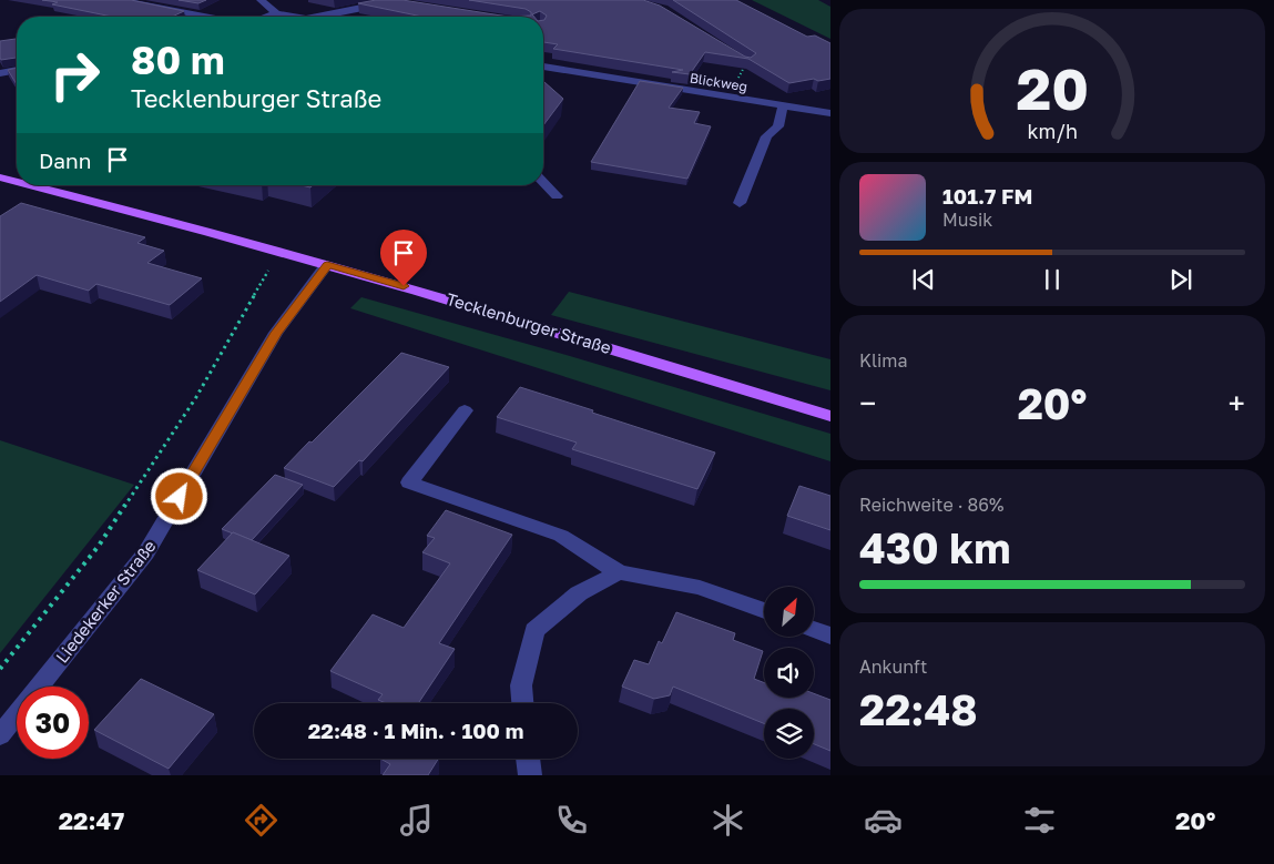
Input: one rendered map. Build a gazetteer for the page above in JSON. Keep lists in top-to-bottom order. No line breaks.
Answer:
{"streets":{"main road":["Tecklenburger Straße"],"street":["Blickweg","Liedekerker Straße"]},"crossings":[["Tecklenburger Straße","Liedekerker Straße"]],"north":"top right","page":{"turn":["80 m","Tecklenburger Straße"],"then":"Dann","song":["101.7 FM","Musik"],"tile":["Klima",["Reichweite · 86%","430 km"],["Ankunft","22:48"]],"heat":["−","20°","+"],"limit":"30","trip":"22:48 · 1 Min. · 100 m","tabs":["22:47","20°"],"gauge":["20","km/h"]}}
